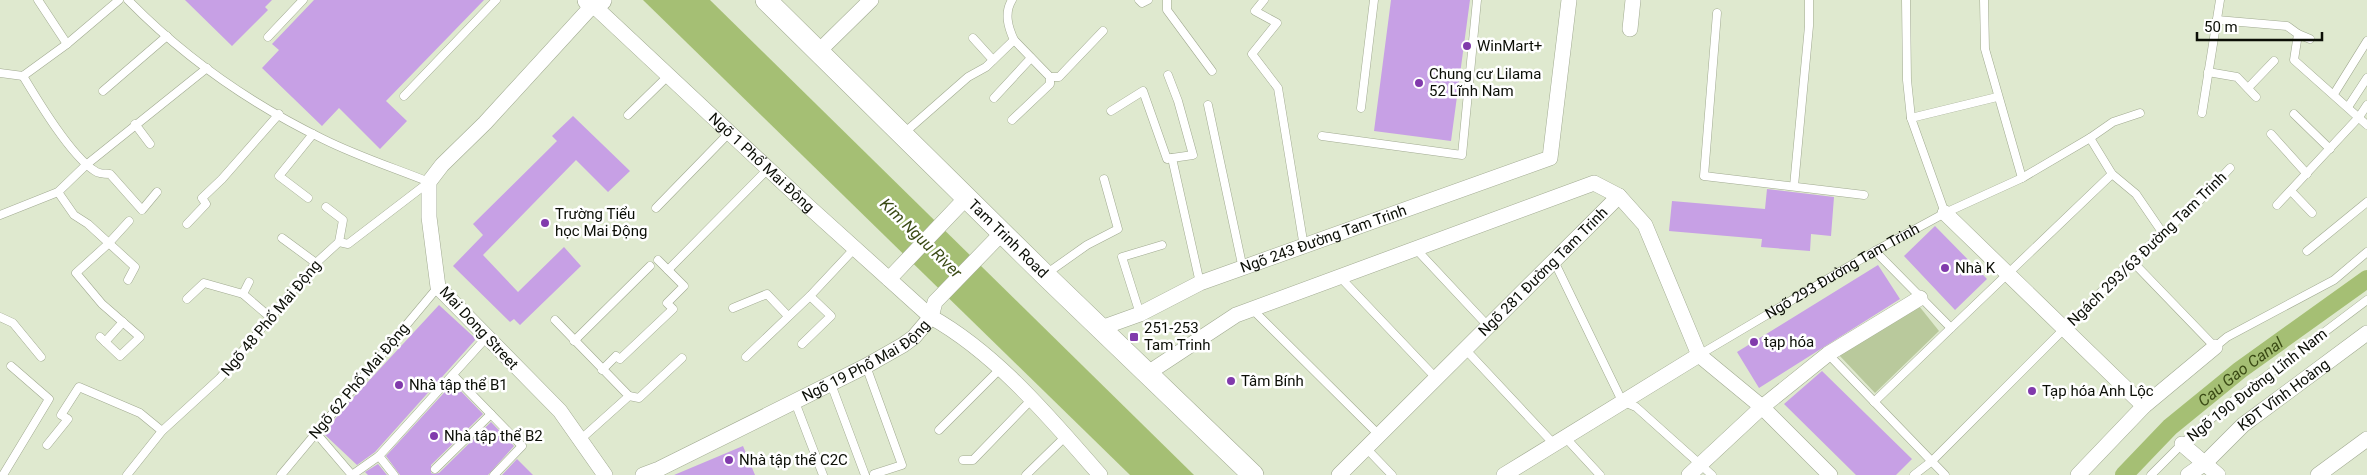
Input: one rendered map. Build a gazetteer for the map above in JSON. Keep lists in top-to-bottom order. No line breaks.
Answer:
{"streets":{"main road":["Tam Trinh Road"],"street":["Ngõ 1 Phố Mai Động","Ngõ 243 Đường Tam Trinh","Ngõ 293 Đường Tam Trinh","Ngõ 281 Đường Tam Trinh","Mai Dong Street","Ngõ 19 Phố Mai Động","KĐT Vĩnh Hoàng"],"lane":["Ngách 293/63 Đường Tam Trinh","Ngõ 48 Phố Mai Động","Ngõ 62 Phố Mai Động","Ngõ 190 Đường Lĩnh Nam"]},"crossings":[["Ngõ 1 Phố Mai Động","Ngõ 19 Phố Mai Động"],["Tam Trinh Road","Ngõ 243 Đường Tam Trinh"],["Ngõ 293 Đường Tam Trinh","Ngõ 281 Đường Tam Trinh"],["Ngõ 48 Phố Mai Động","Mai Dong Street"],["Mai Dong Street","Ngõ 62 Phố Mai Động"]],"water":["Kim Nguu River","Cau Gao Canal"],"places":{"other":["WinMart+","Chung cư Lilama 52 Lĩnh Nam","Trường Tiểu học Mai Động","Nhà K","tạp hóa","Tâm Bính","Nhà tập thể B1","Tạp hóa Anh Lộc","Nhà tập thể B2","Nhà tập thể C2C"],"transit":["251-253 Tam Trinh"]},"scale_bar":"50 m"}
